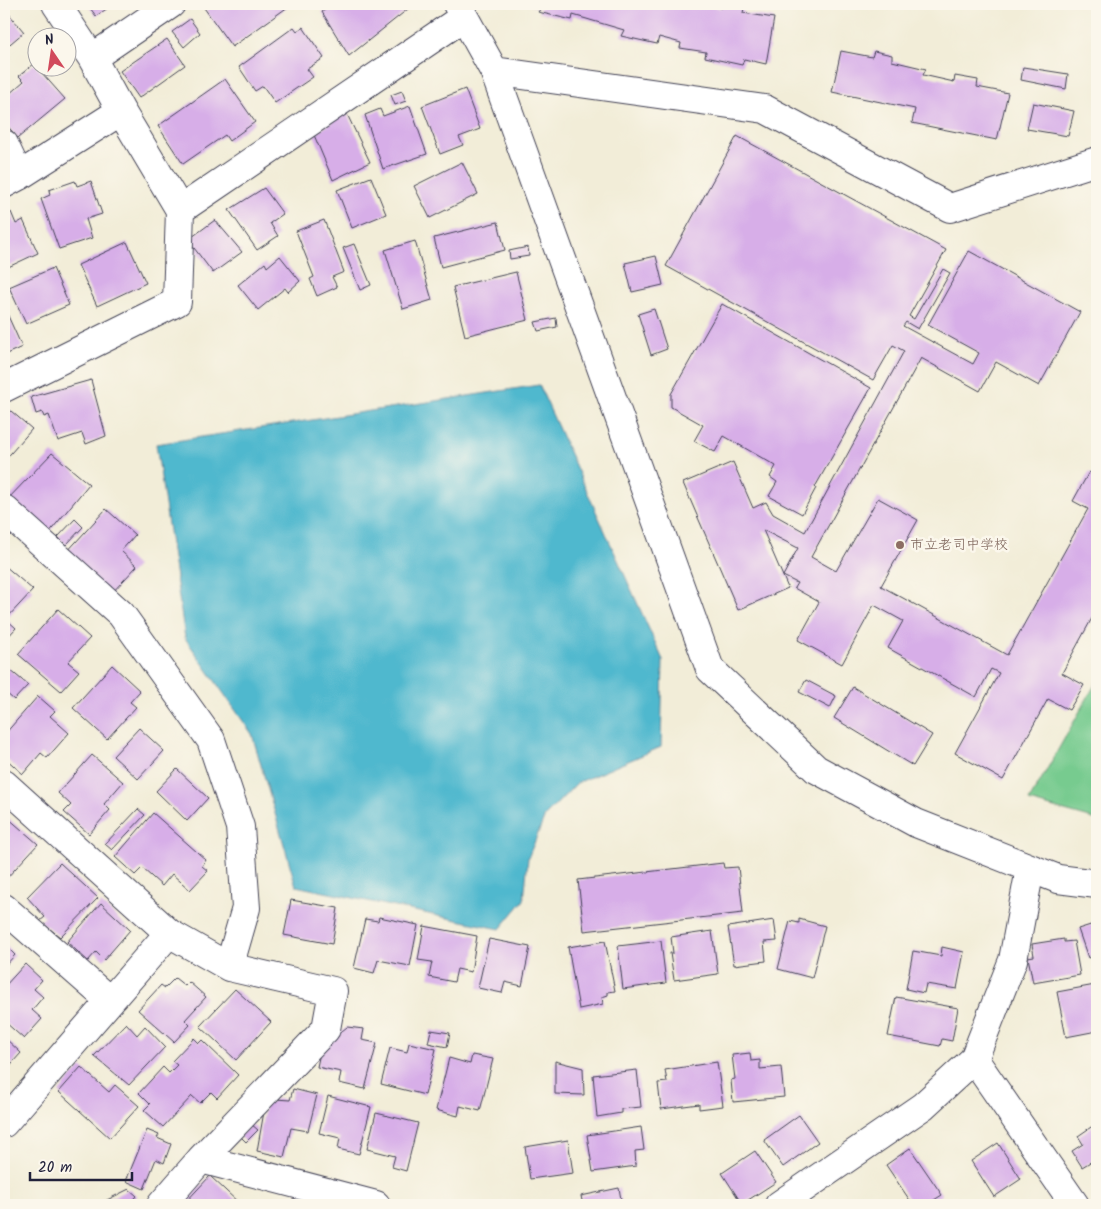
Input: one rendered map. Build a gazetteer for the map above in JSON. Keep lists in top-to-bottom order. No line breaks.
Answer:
{"places":["市立老司中学校"],"scale_bar":"20 m","north":"top"}
